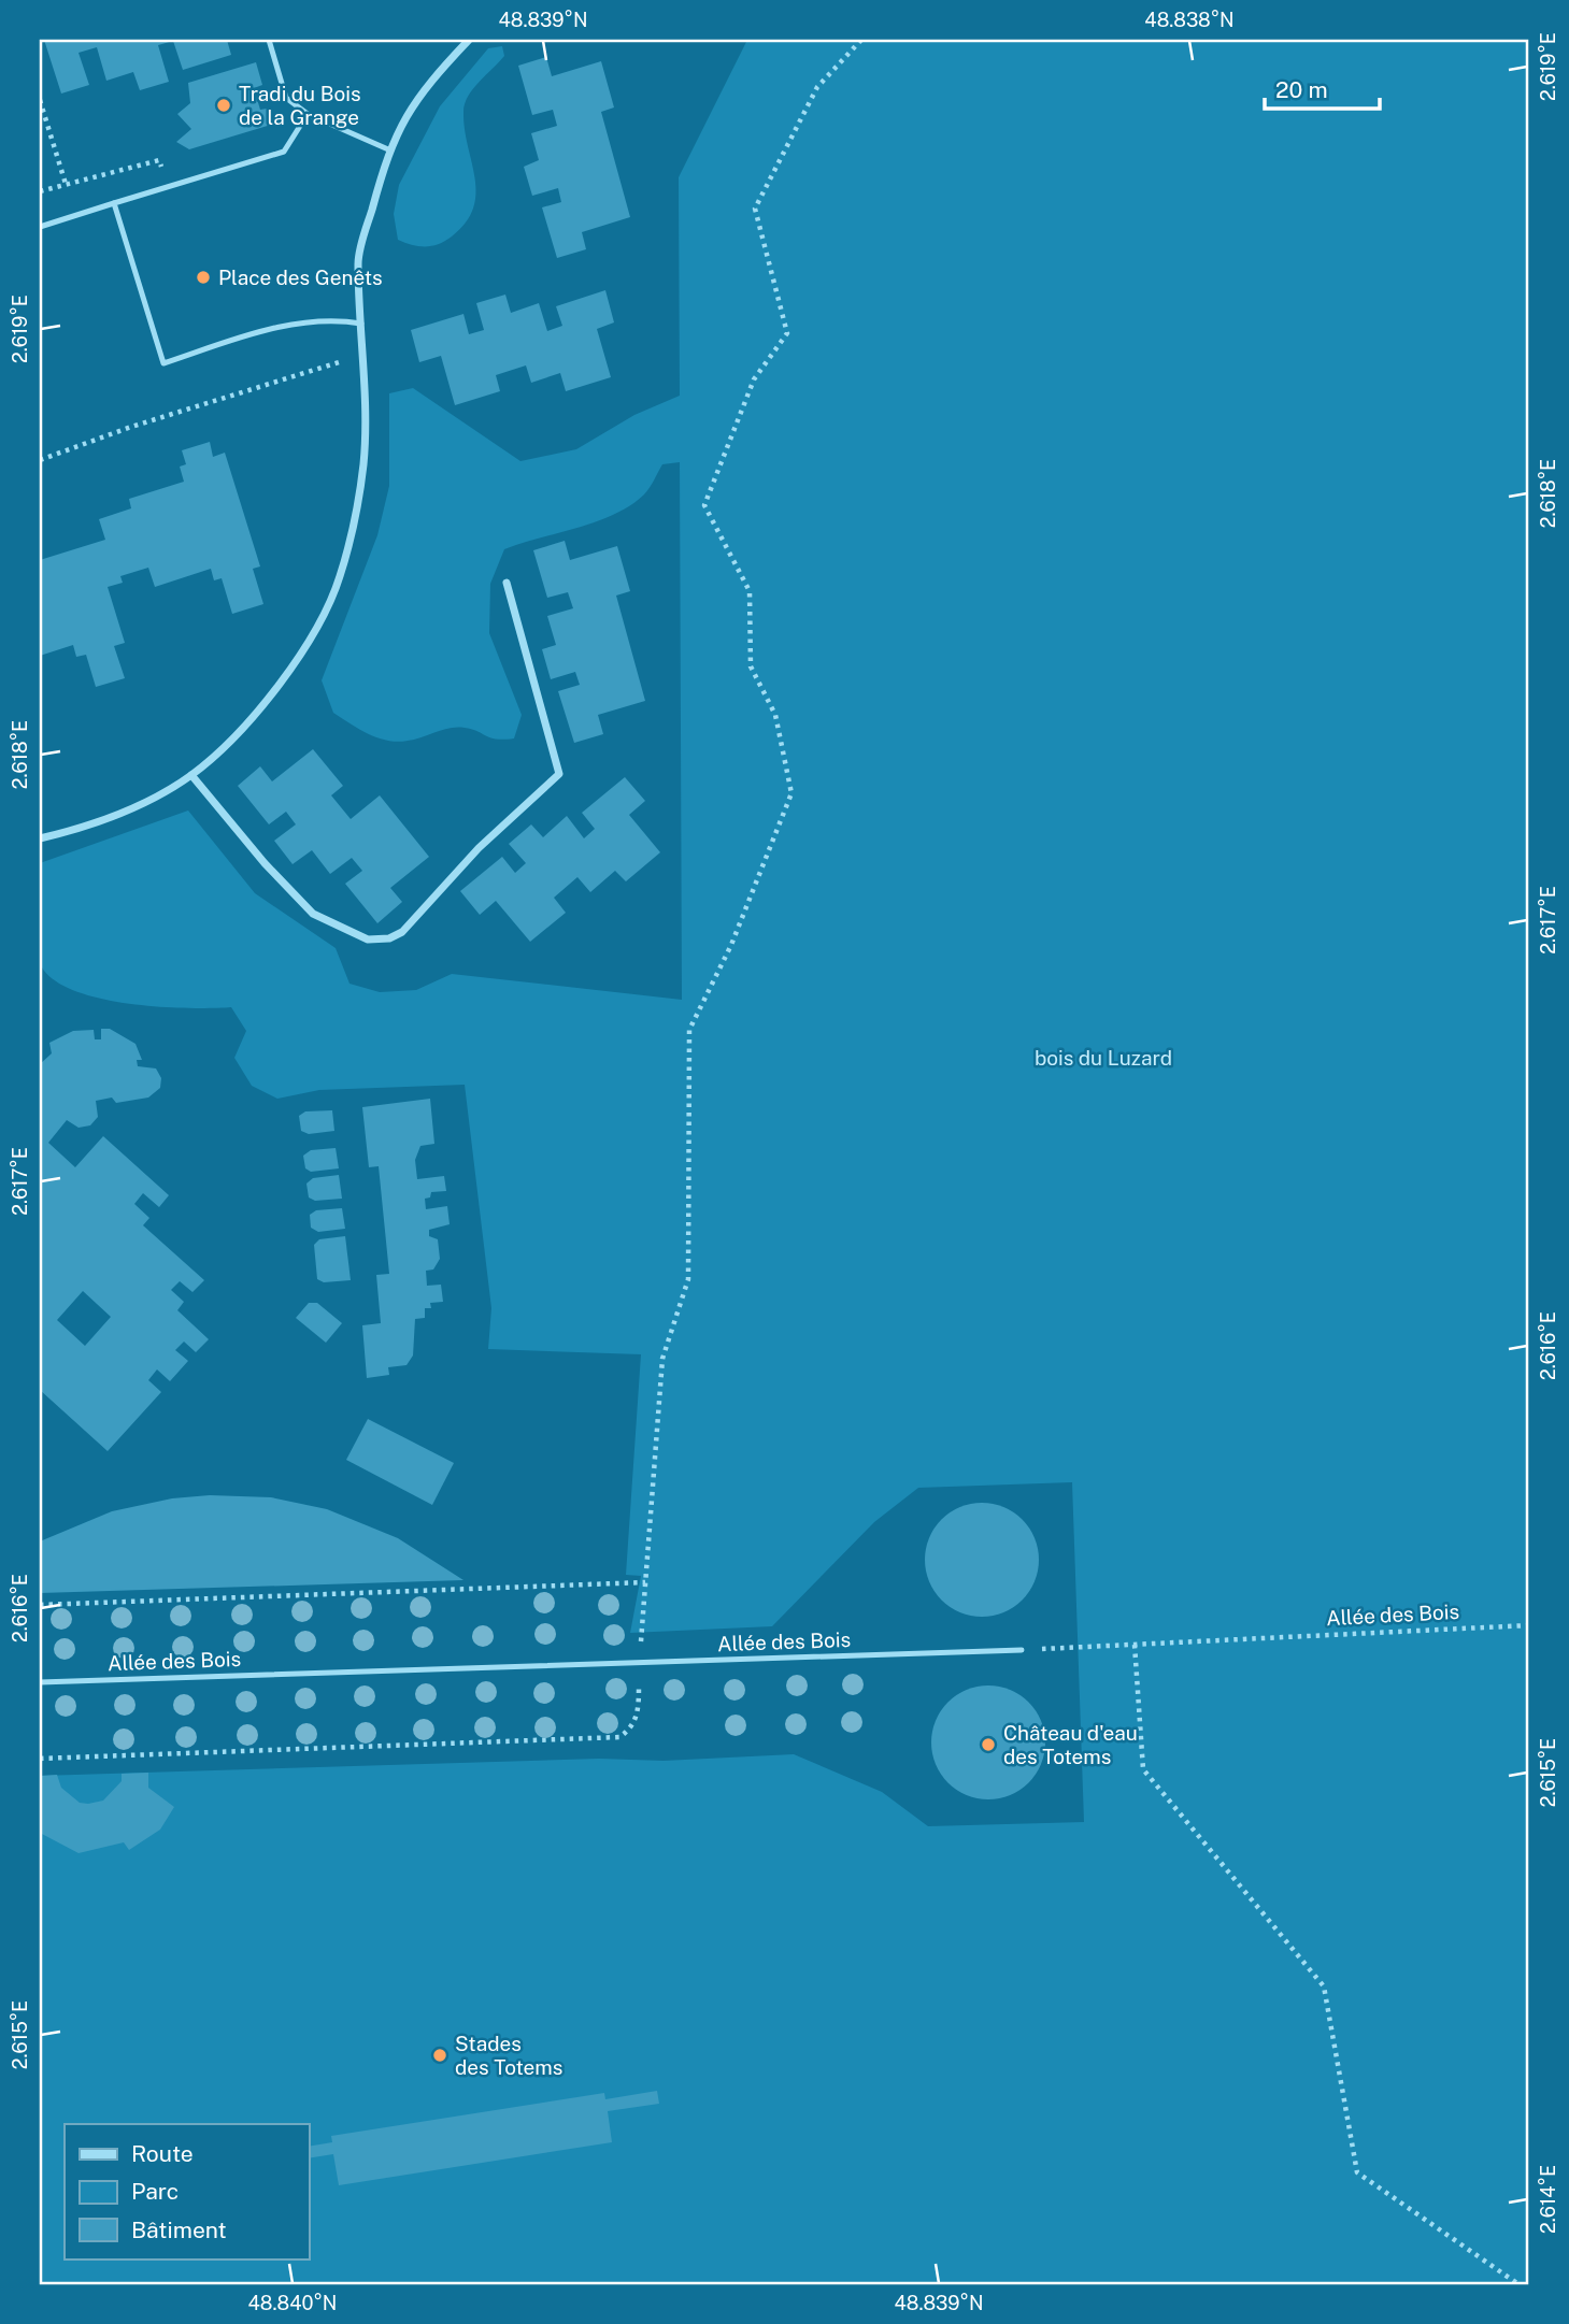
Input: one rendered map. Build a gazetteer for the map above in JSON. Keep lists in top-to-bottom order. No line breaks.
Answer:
{"streets":{"lane":["Allée des Bois"]},"parks":["bois du Luzard"],"places":["Tradi du Bois de la Grange","Place des Genêts","Château d'eau des Totems","Stades des Totems"],"legend":["Route","Parc","Bâtiment"],"scale_bar":"20 m","coordinates":["48.839°N","48.838°N","2.619°E","2.618°E","2.617°E","2.616°E","2.615°E","2.614°E","48.840°N"]}
